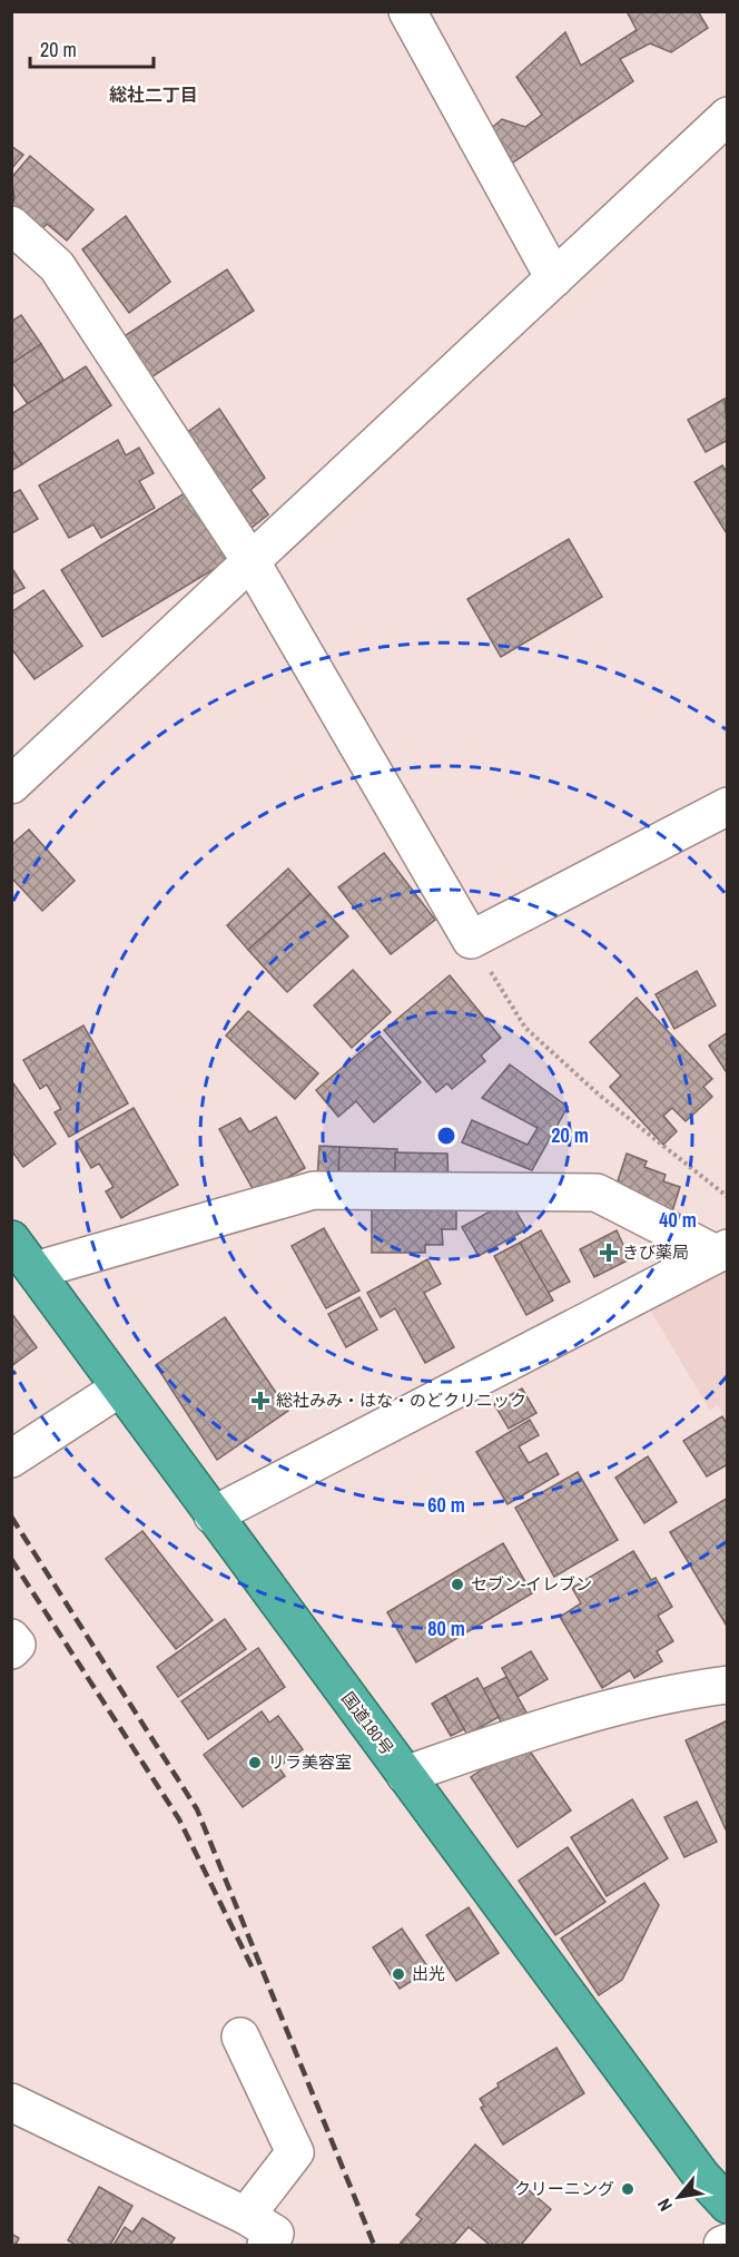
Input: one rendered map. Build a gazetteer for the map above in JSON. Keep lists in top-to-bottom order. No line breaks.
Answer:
{"streets":{"highway":["国道180号"]},"districts":["総社二丁目"],"places":{"health":["きび薬局","総社みみ・はな・のどクリニック"],"other":["セブン-イレブン","リラ美容室","出光","クリーニング"]},"scale_bar":"20 m","north":"bottom left","rings":["20 m","40 m","60 m","80 m"]}
